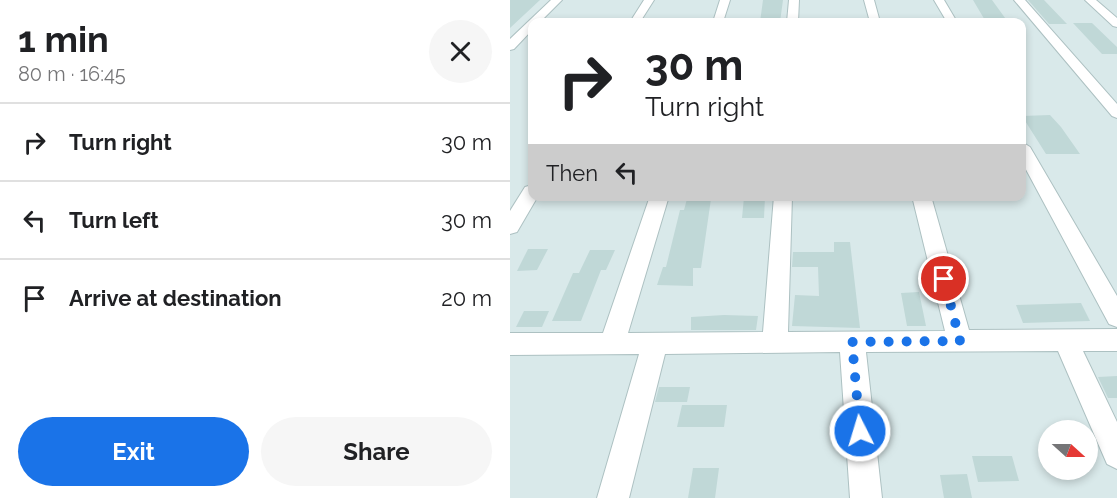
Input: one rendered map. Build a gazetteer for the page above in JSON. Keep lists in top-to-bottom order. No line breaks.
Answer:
{"north":"right","page":{"heading":["1 min","80 m · 16:45"],"turn":["30 m","Turn right"],"list":[{"name":"Turn right","value":"30 m"},{"name":"Turn left","value":"30 m"},{"name":"Arrive at destination","value":"20 m"}],"then":"Then","buttons":["Exit","Share"]}}
